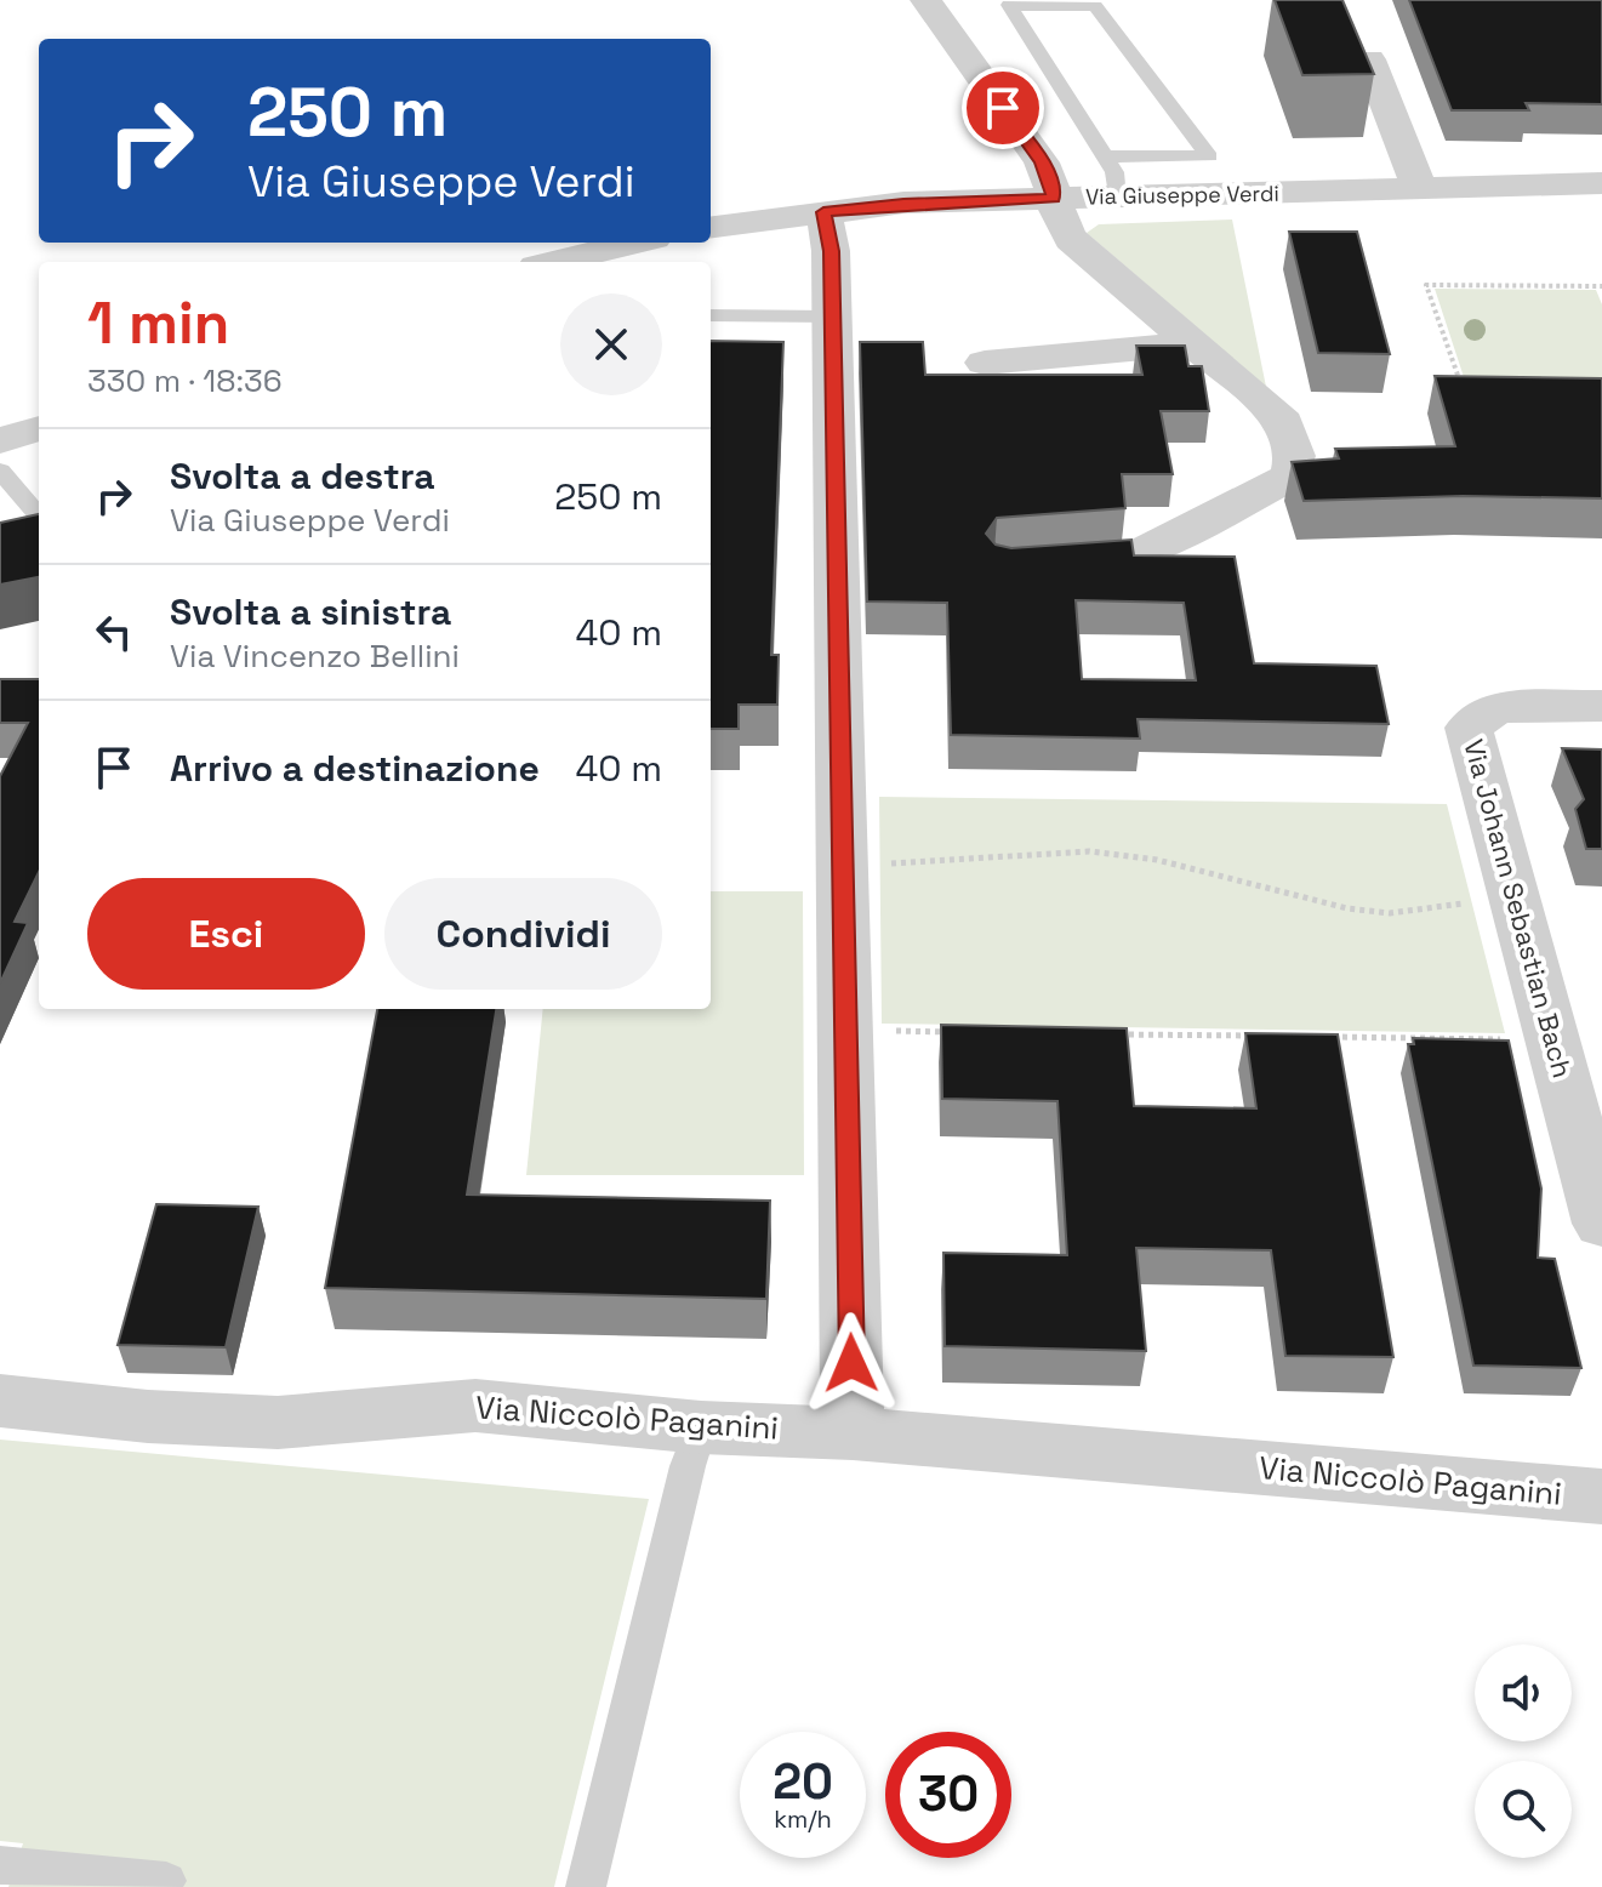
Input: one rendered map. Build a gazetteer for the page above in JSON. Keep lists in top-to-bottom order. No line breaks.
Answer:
{"streets":{"street":["Via Giuseppe Verdi","Via Johann Sebastian Bach","Via Niccolò Paganini"]},"page":{"turn":["250 m","Via Giuseppe Verdi"],"heading":["1 min","330 m · 18:36"],"list":[{"name":"Svolta a destra","note":"Via Giuseppe Verdi","value":"250 m"},{"name":"Svolta a sinistra","note":"Via Vincenzo Bellini","value":"40 m"},{"name":"Arrivo a destinazione","value":"40 m"}],"buttons":["Esci","Condividi"],"speed":"20 km/h","limit":"30"}}
